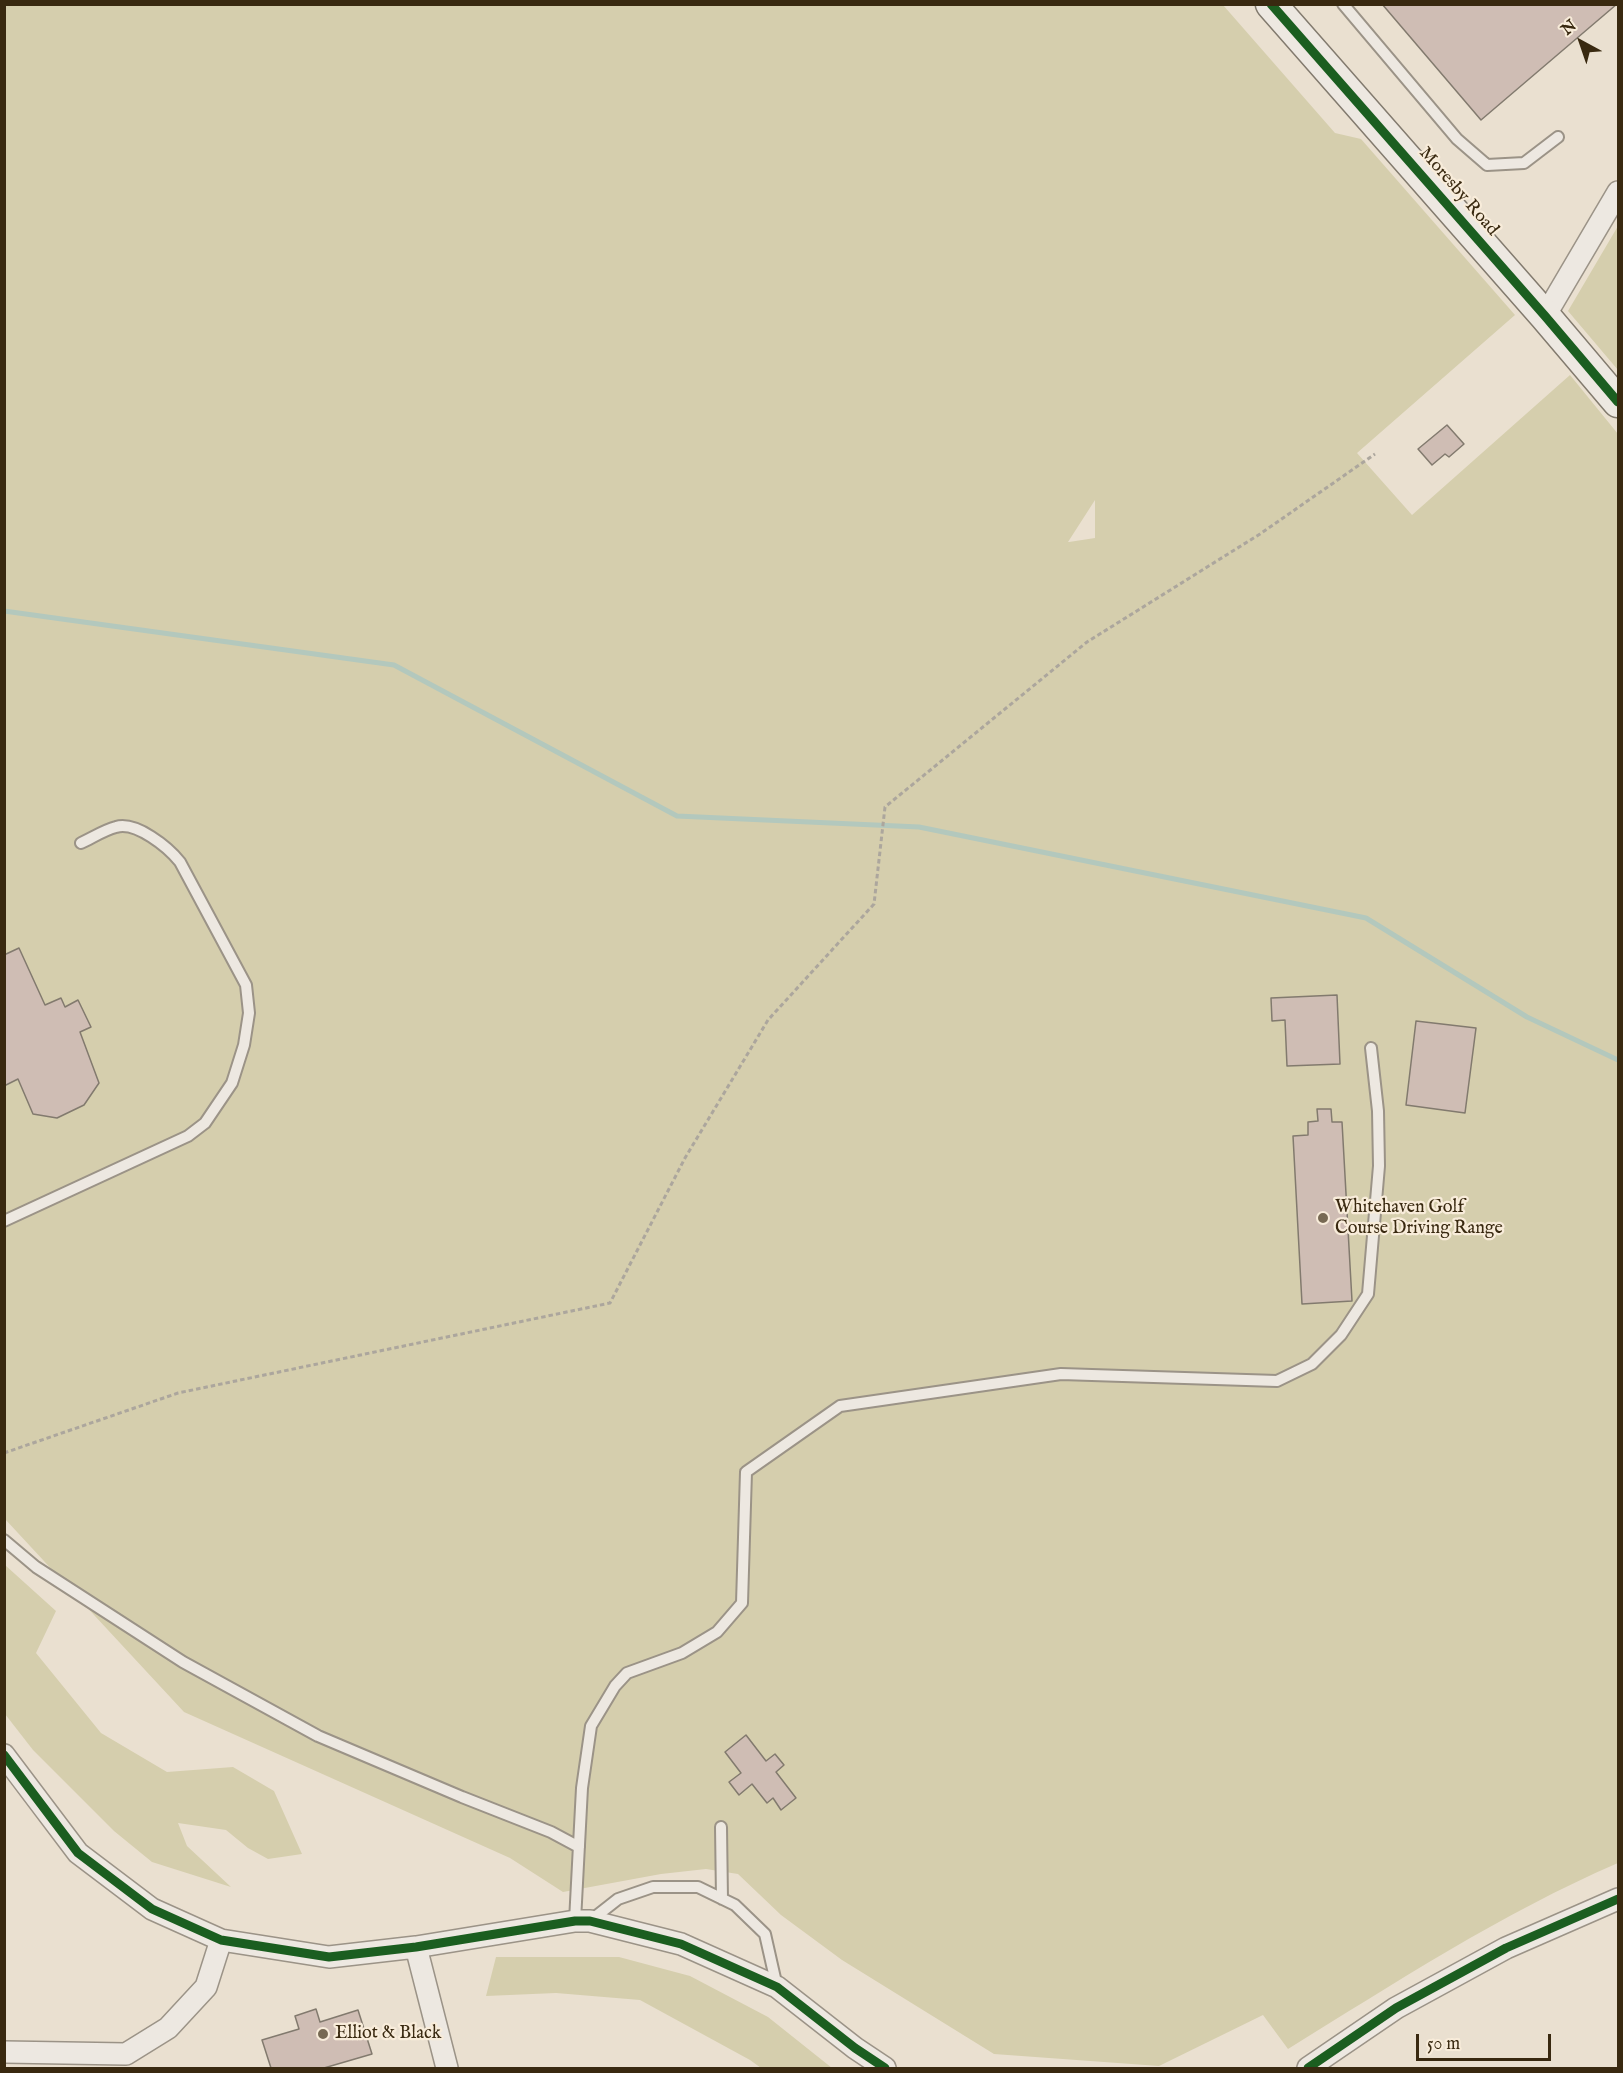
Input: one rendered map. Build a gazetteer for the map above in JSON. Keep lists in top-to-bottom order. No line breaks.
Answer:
{"streets":{"street":["Moresby Road"]},"places":["Whitehaven Golf Course Driving Range","Elliot & Black"],"scale_bar":"50 m","north":"top left"}
